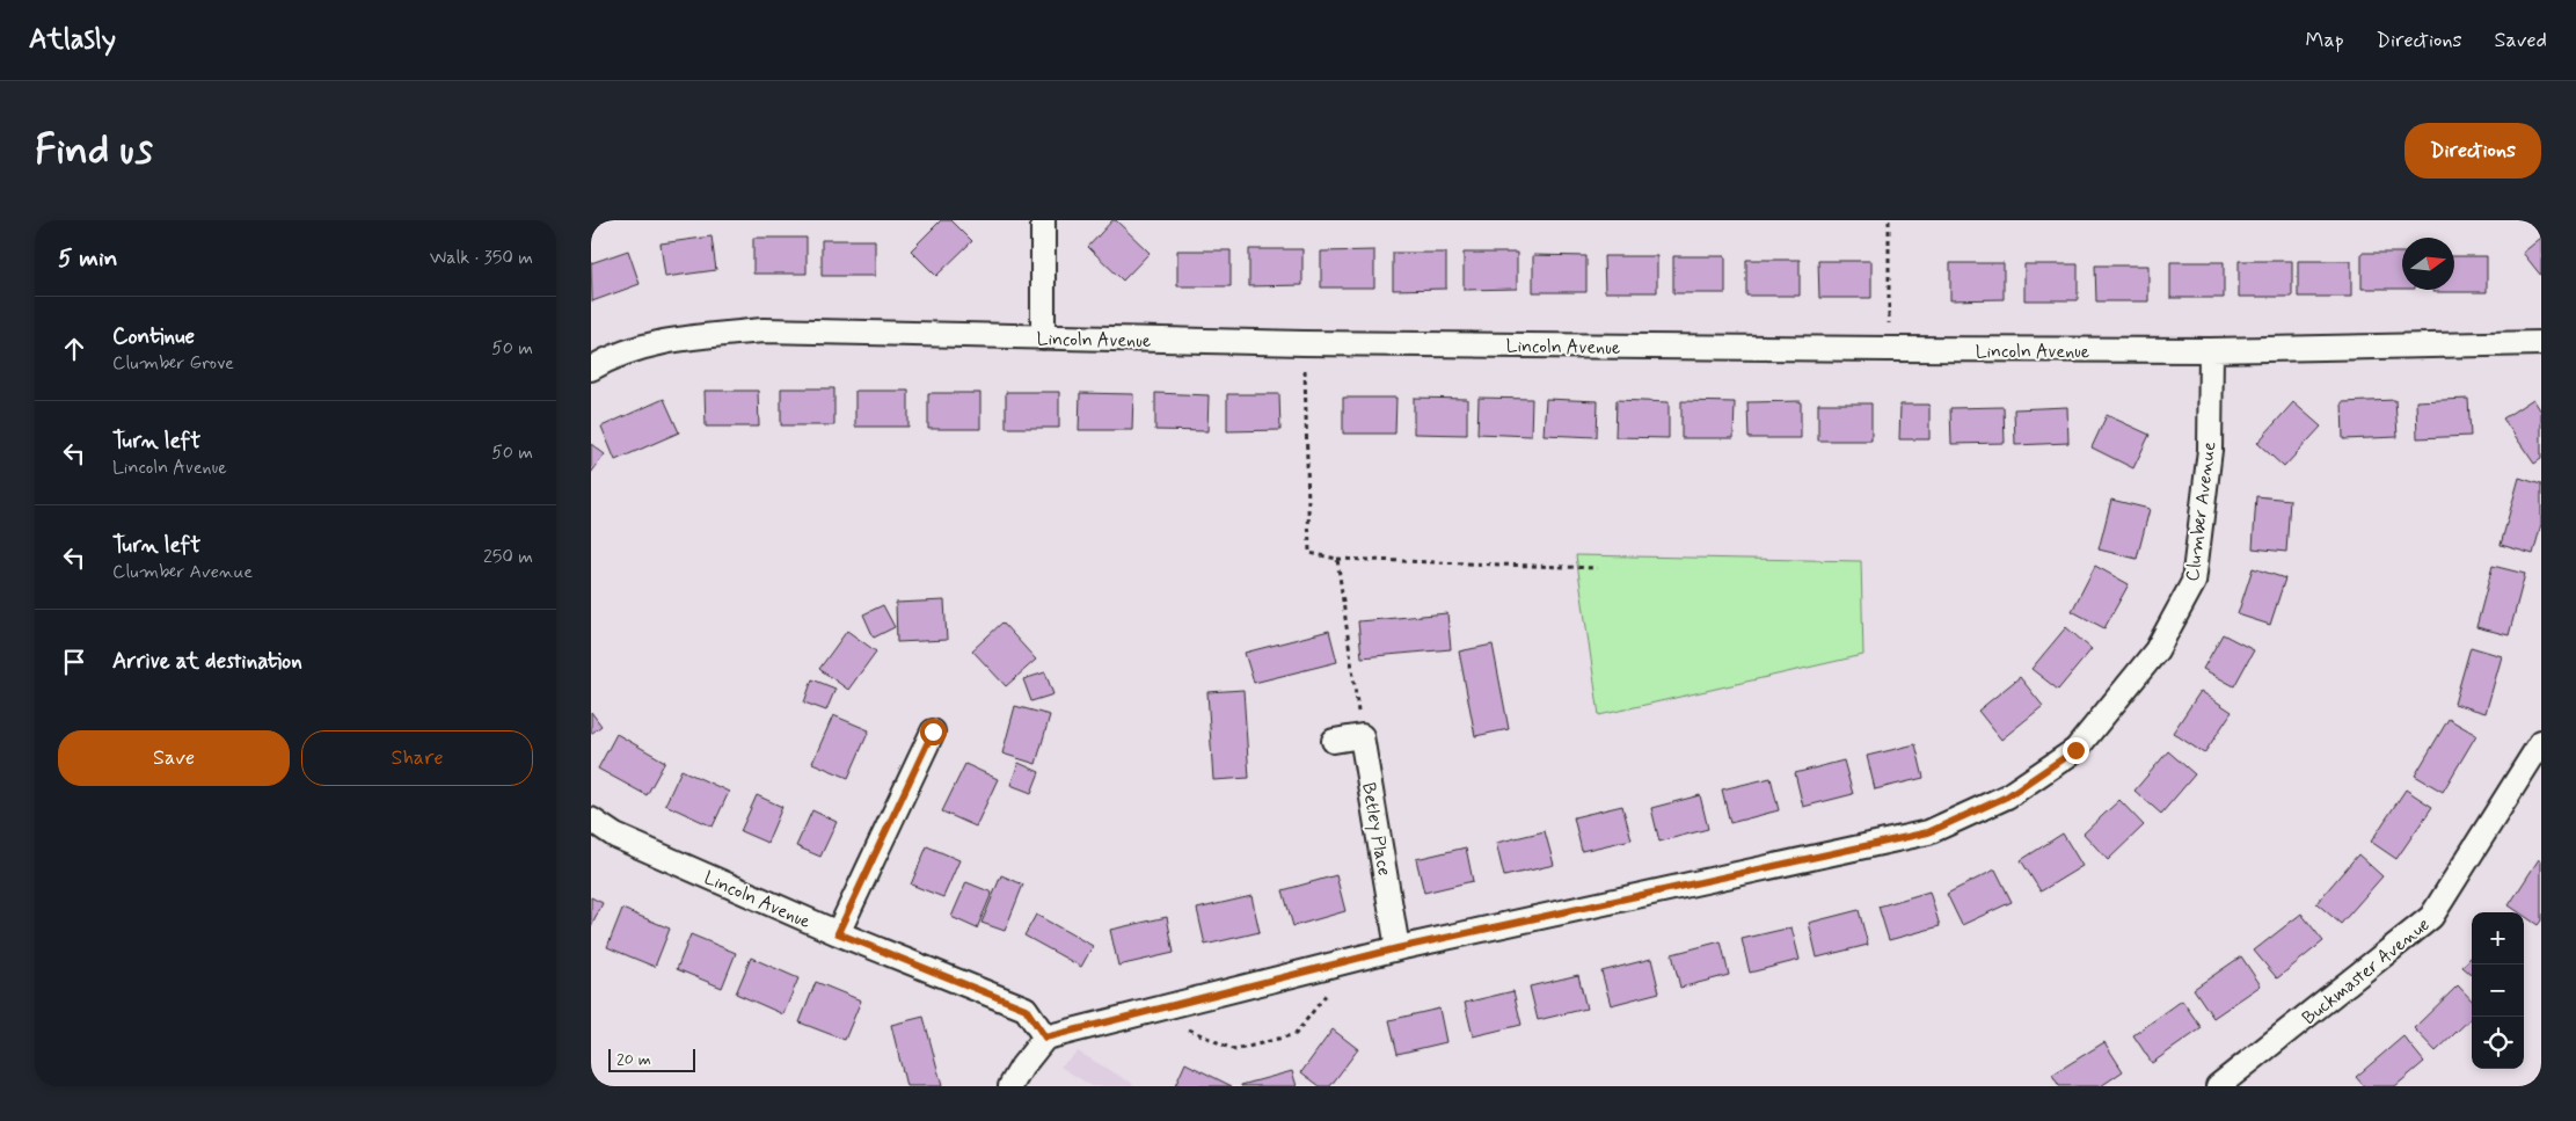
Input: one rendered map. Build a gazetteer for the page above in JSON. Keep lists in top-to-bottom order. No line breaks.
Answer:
{"streets":{"street":["Lincoln Avenue","Clumber Avenue","Betley Place","Buckmaster Avenue"]},"crossings":[["Lincoln Avenue","Clumber Avenue"],["Clumber Avenue","Betley Place"]],"scale_bar":"20 m","north":"right","page":{"header":"Atlasly","nav":["Map","Directions","Saved"],"buttons":["Directions",["Save","Share"]],"title":"Find us","heading":["5 min","Walk · 350 m"],"list":[["Continue","Clumber Grove","50 m"],["Turn left","Lincoln Avenue","50 m"],["Turn left","Clumber Avenue","250 m"],"Arrive at destination"],"map_buttons":["+","−"],"scale":"20 m"}}
